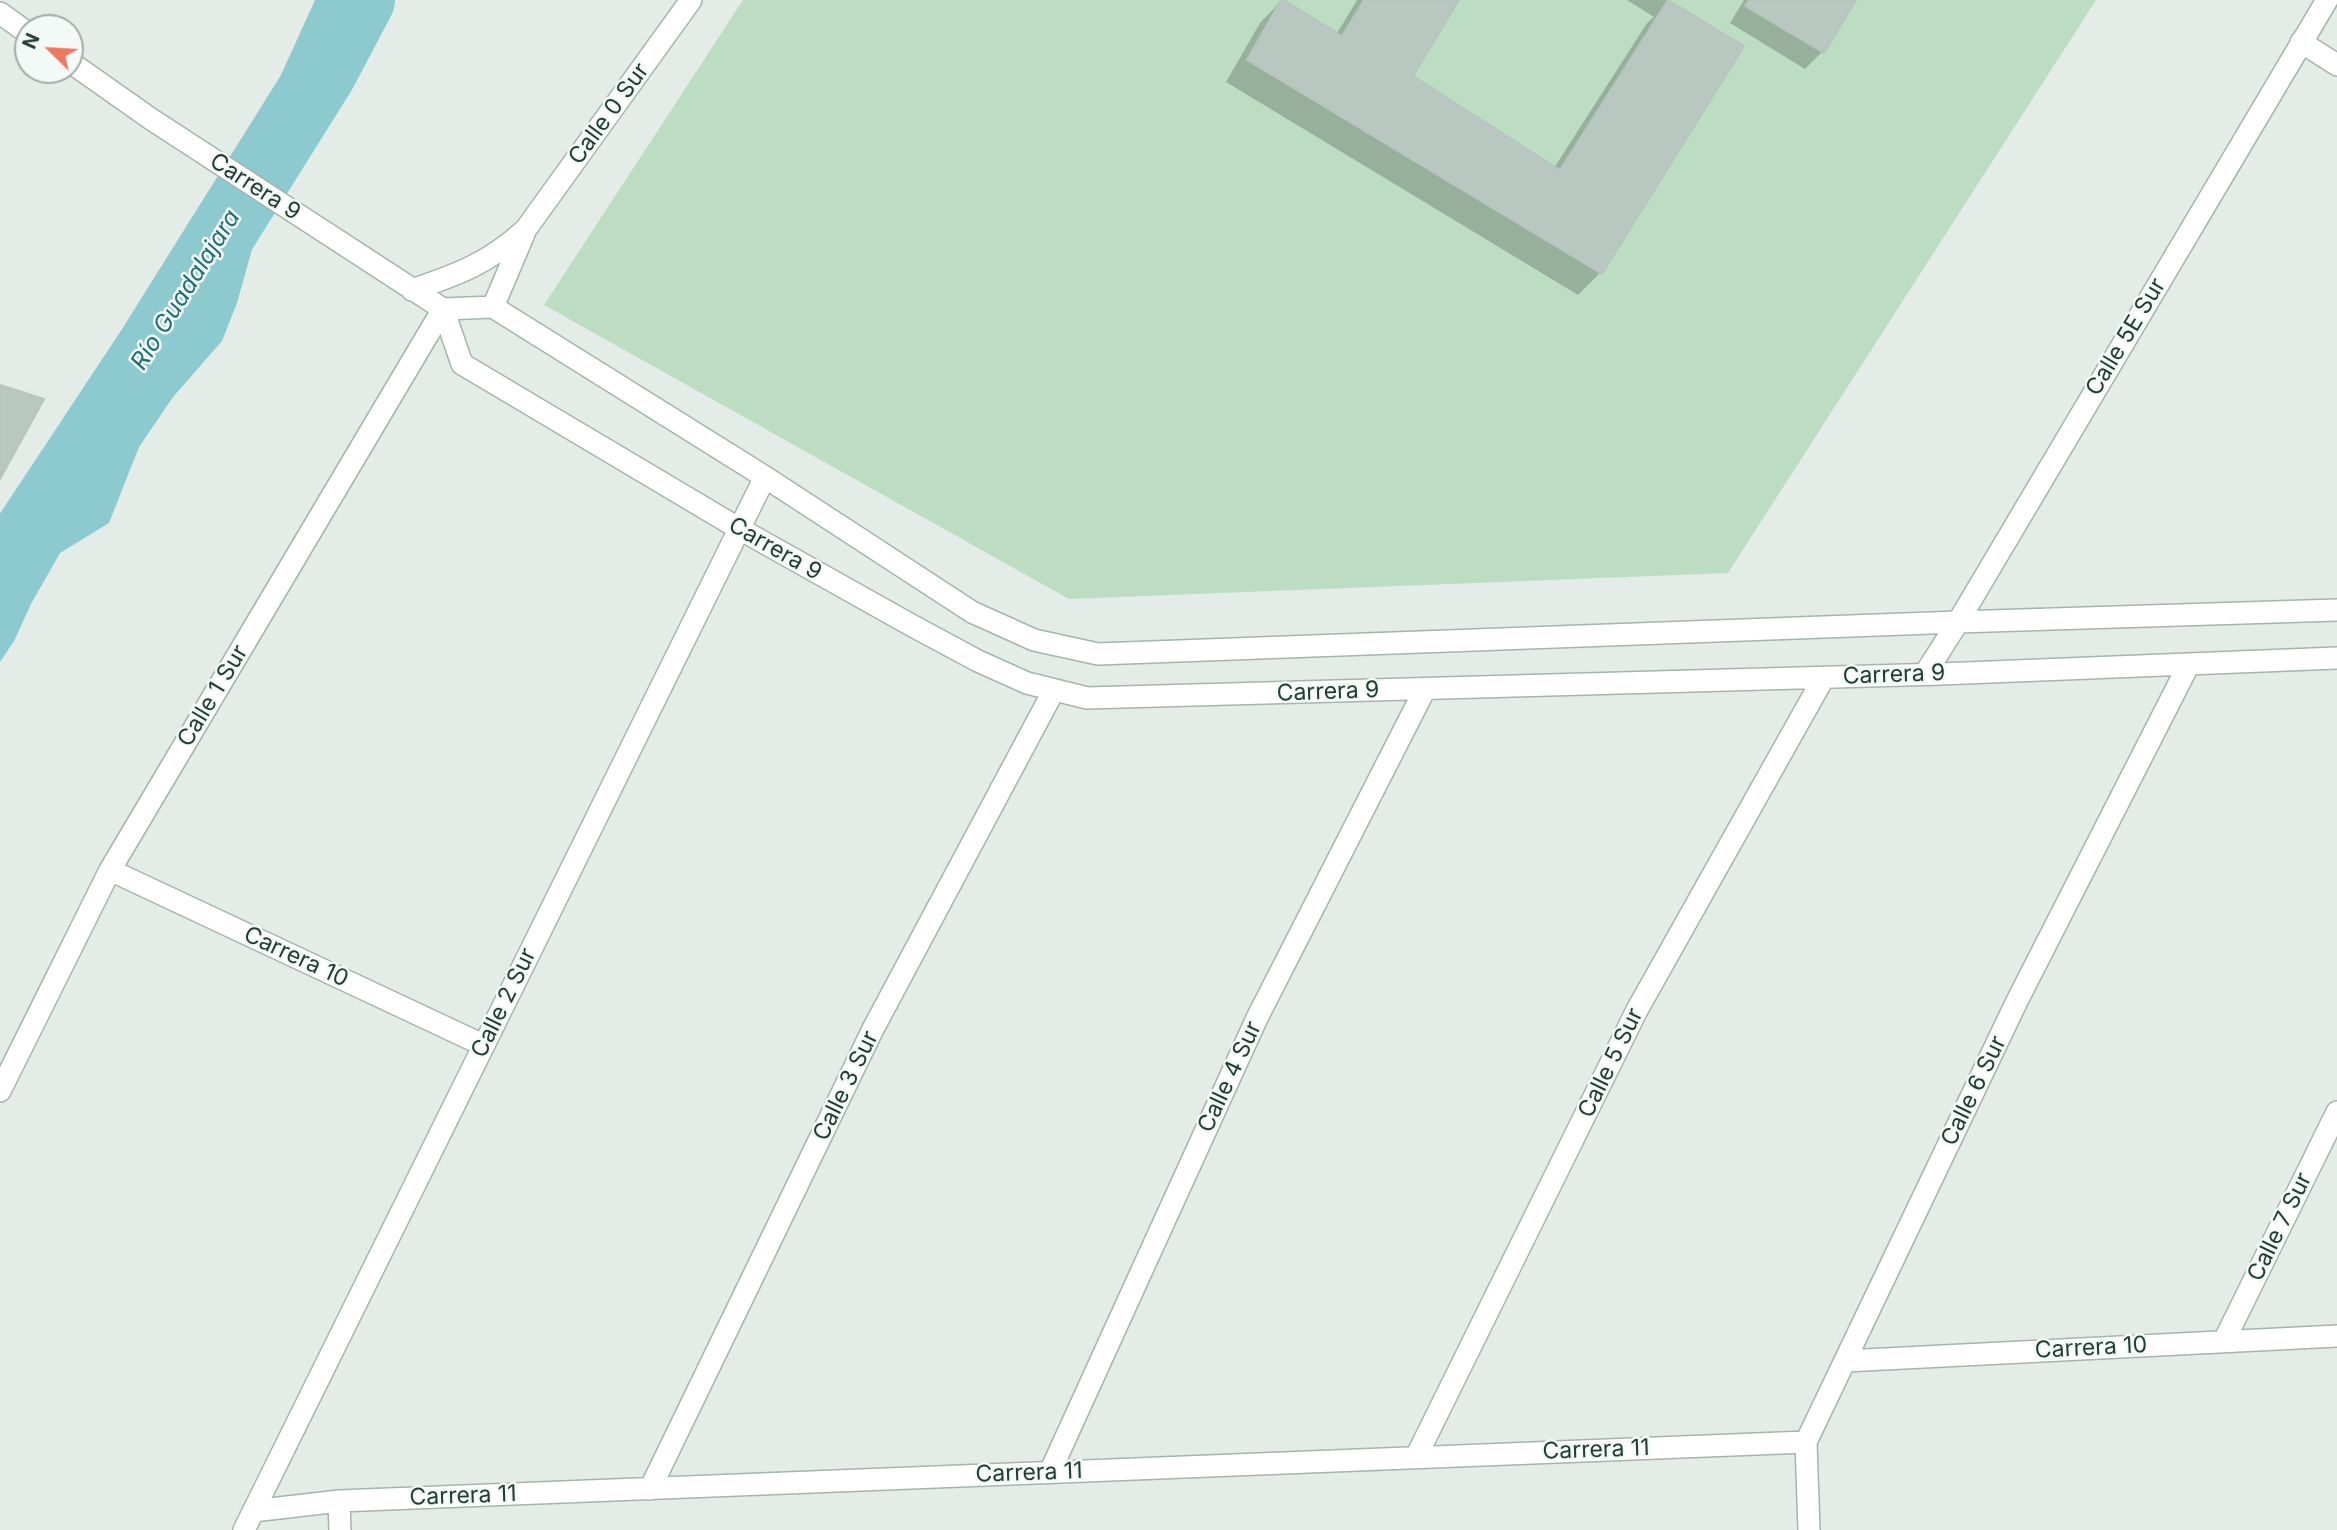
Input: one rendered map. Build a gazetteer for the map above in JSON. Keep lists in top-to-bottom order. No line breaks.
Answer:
{"streets":{"street":["Calle 0 Sur","Carrera 9","Calle 5E Sur","Calle 1 Sur","Carrera 10","Calle 2 Sur","Calle 5 Sur","Calle 4 Sur","Calle 3 Sur","Calle 6 Sur","Calle 7 Sur","Carrera 11"]},"crossings":[["Carrera 9","Calle 5E Sur"],["Carrera 9","Calle 1 Sur"],["Carrera 9","Calle 2 Sur"],["Carrera 9","Calle 5 Sur"],["Carrera 9","Calle 4 Sur"],["Carrera 9","Calle 3 Sur"],["Carrera 9","Calle 6 Sur"],["Calle 1 Sur","Carrera 10"],["Carrera 10","Calle 2 Sur"],["Carrera 10","Calle 6 Sur"],["Carrera 10","Calle 7 Sur"],["Calle 2 Sur","Carrera 11"],["Calle 5 Sur","Carrera 11"],["Calle 4 Sur","Carrera 11"],["Calle 3 Sur","Carrera 11"],["Calle 6 Sur","Carrera 11"]],"water":["Río Guadalajara"],"north":"top left"}
